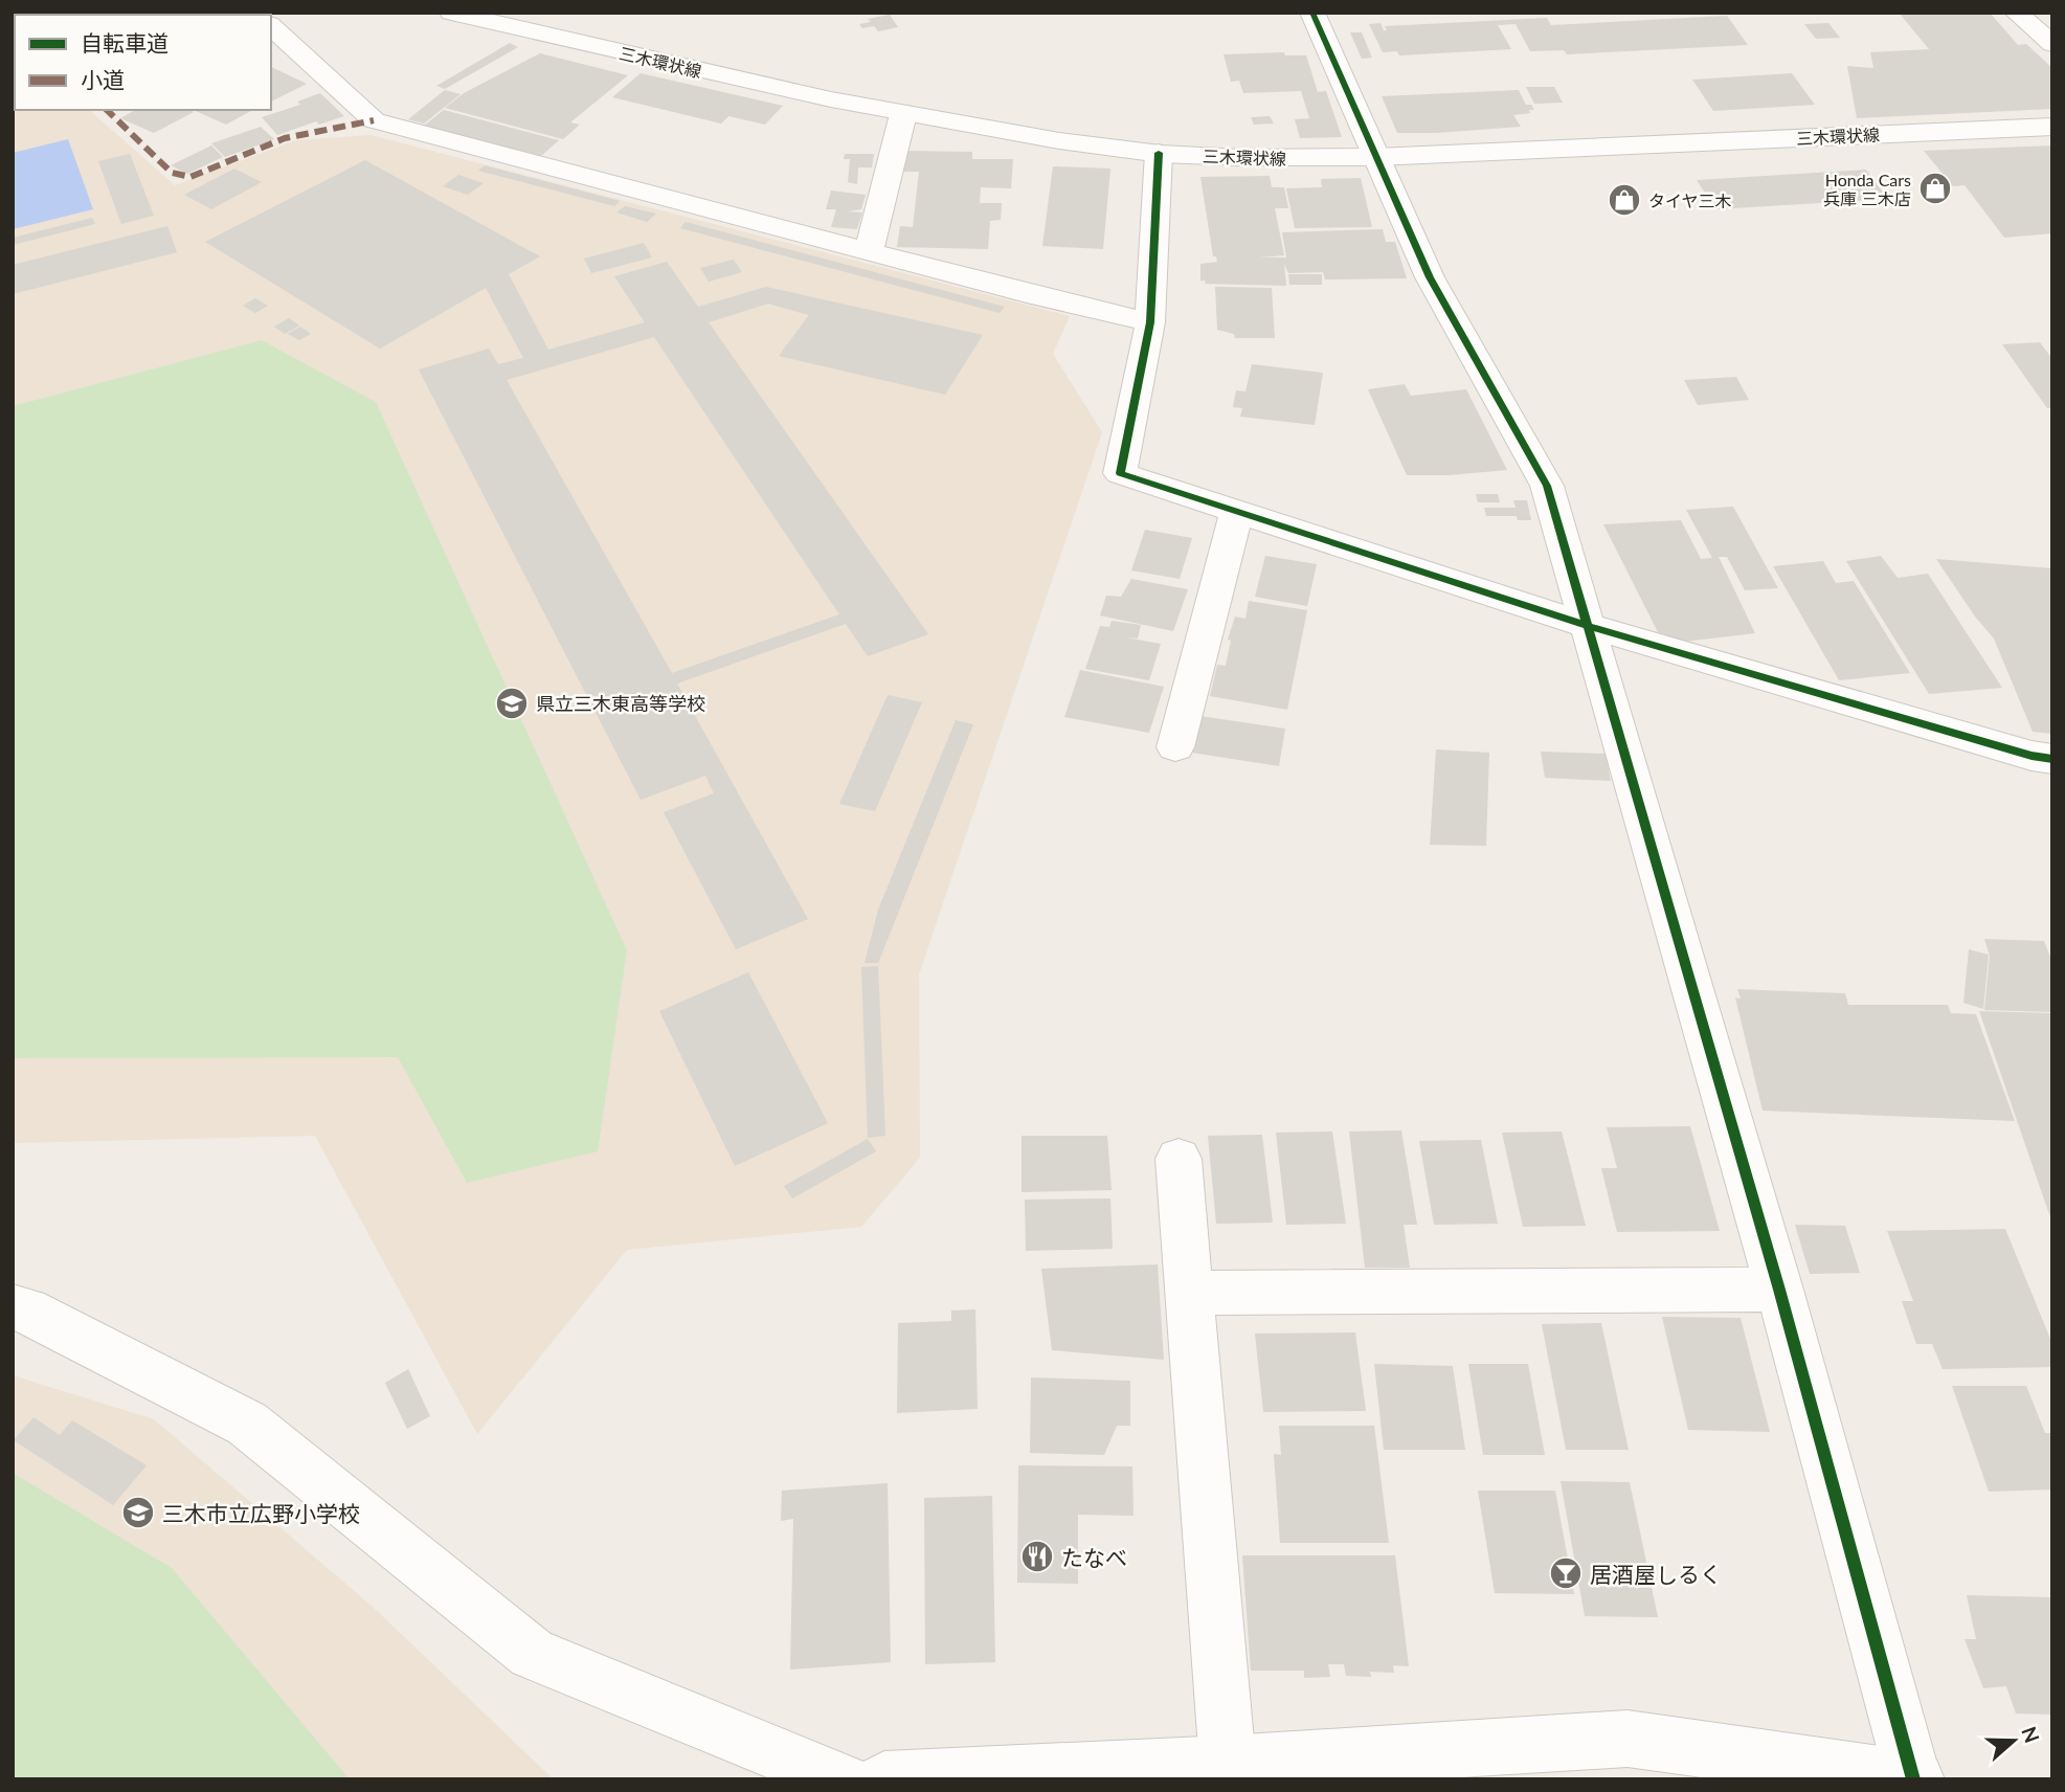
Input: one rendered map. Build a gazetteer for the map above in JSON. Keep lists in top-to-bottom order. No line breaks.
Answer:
{"streets":{"street":["三木環状線"]},"places":{"shop":["Honda Cars 兵庫 三木店","タイヤ三木"],"school or university":["県立三木東高等学校","三木市立広野小学校"],"restaurant":["たなべ"],"bar":["居酒屋しるく"]},"legend":["自転車道","小道"],"north":"right"}
